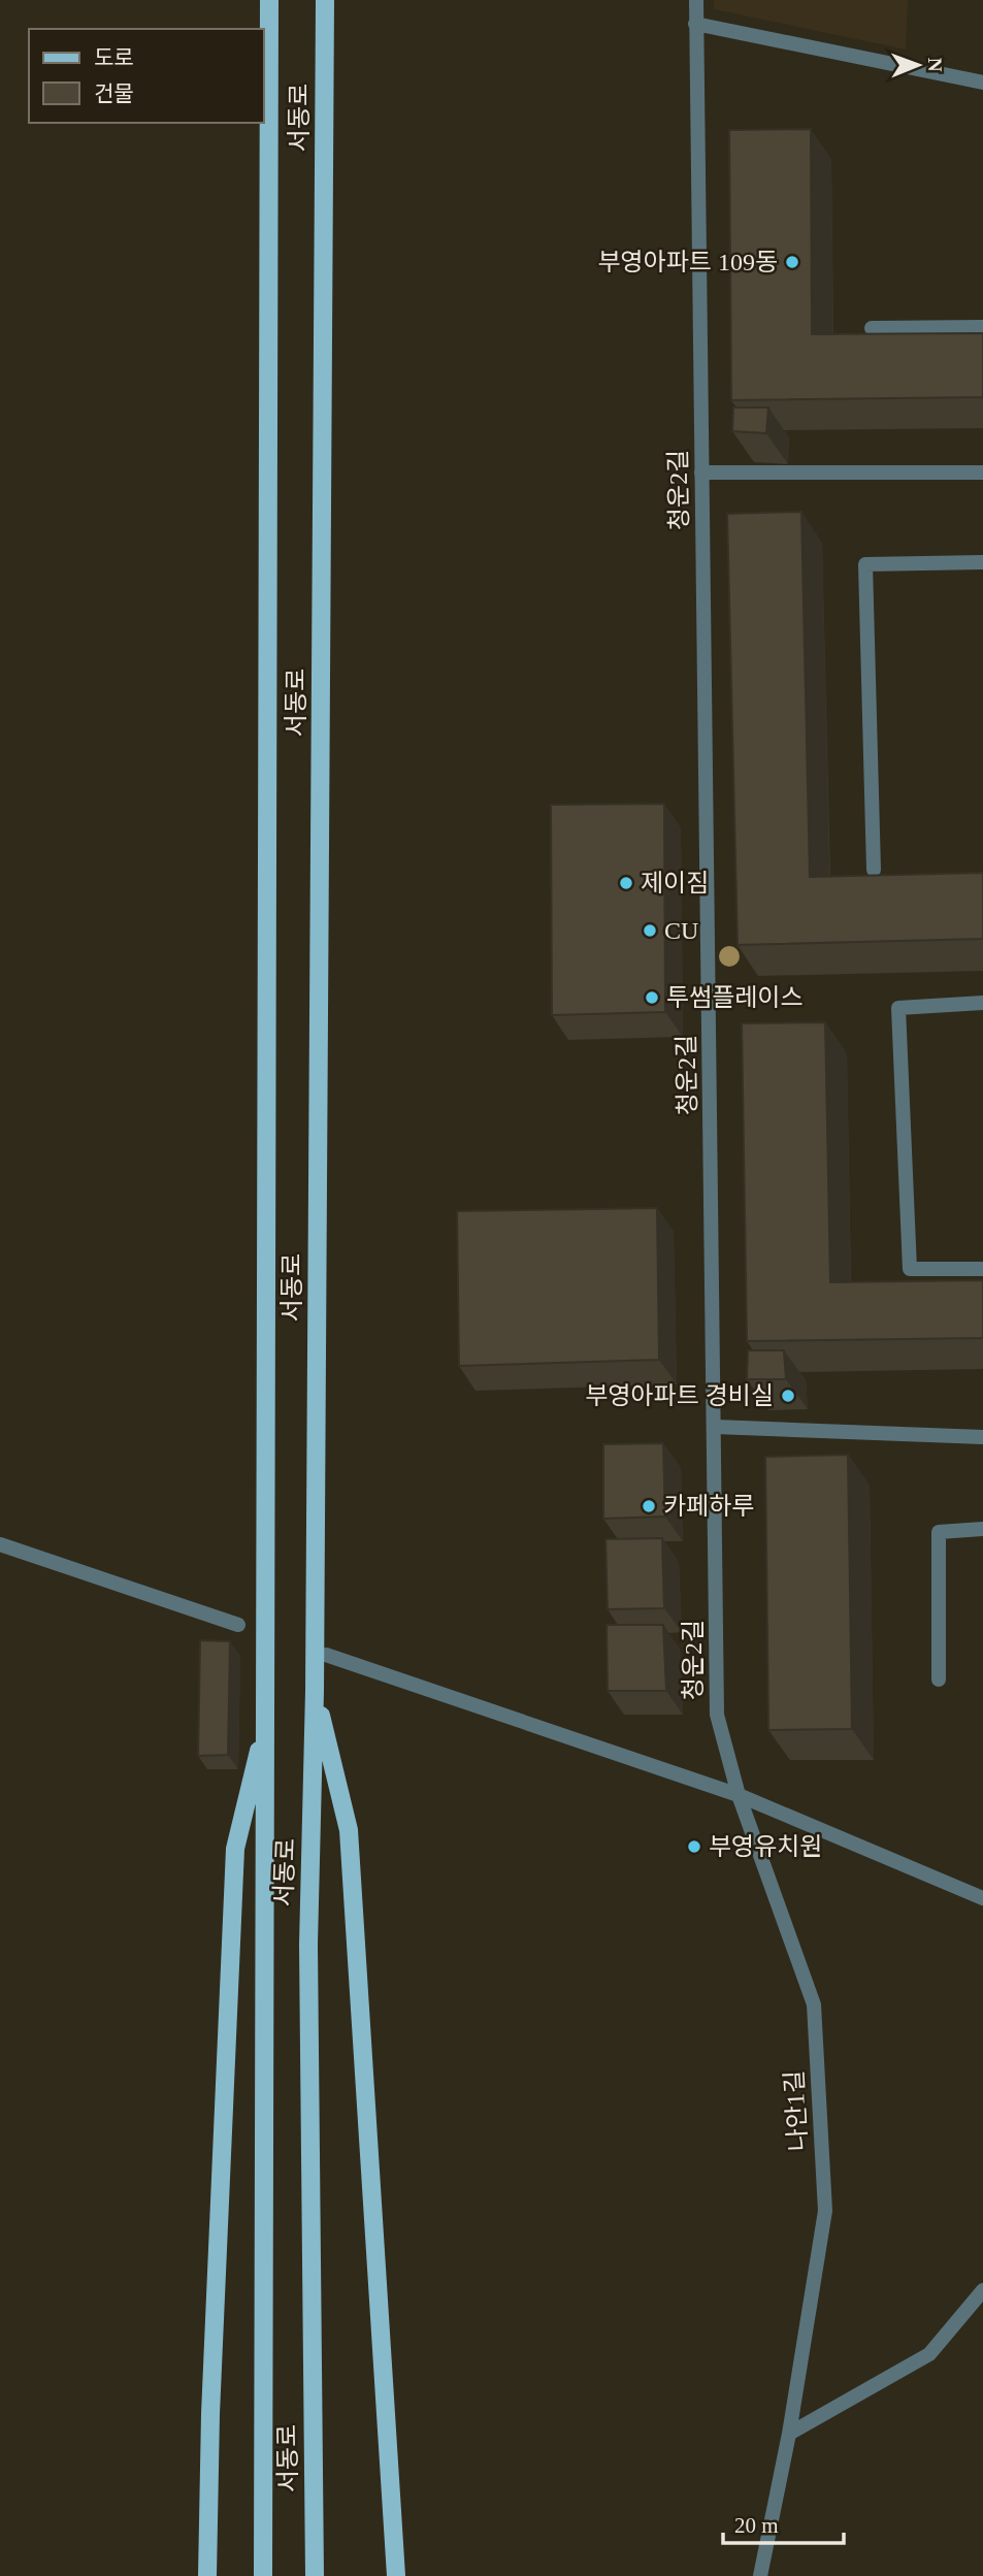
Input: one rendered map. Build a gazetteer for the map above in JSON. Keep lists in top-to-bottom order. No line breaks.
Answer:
{"streets":{"main road":["서동로"],"street":["청운2길","나안1길"]},"crossings":[["청운2길","나안1길"]],"places":["부영아파트 109동","제이짐","CU","투썸플레이스","부영아파트 경비실","카페하루","부영유치원"],"legend":["도로","건물"],"scale_bar":"20 m","north":"right"}
